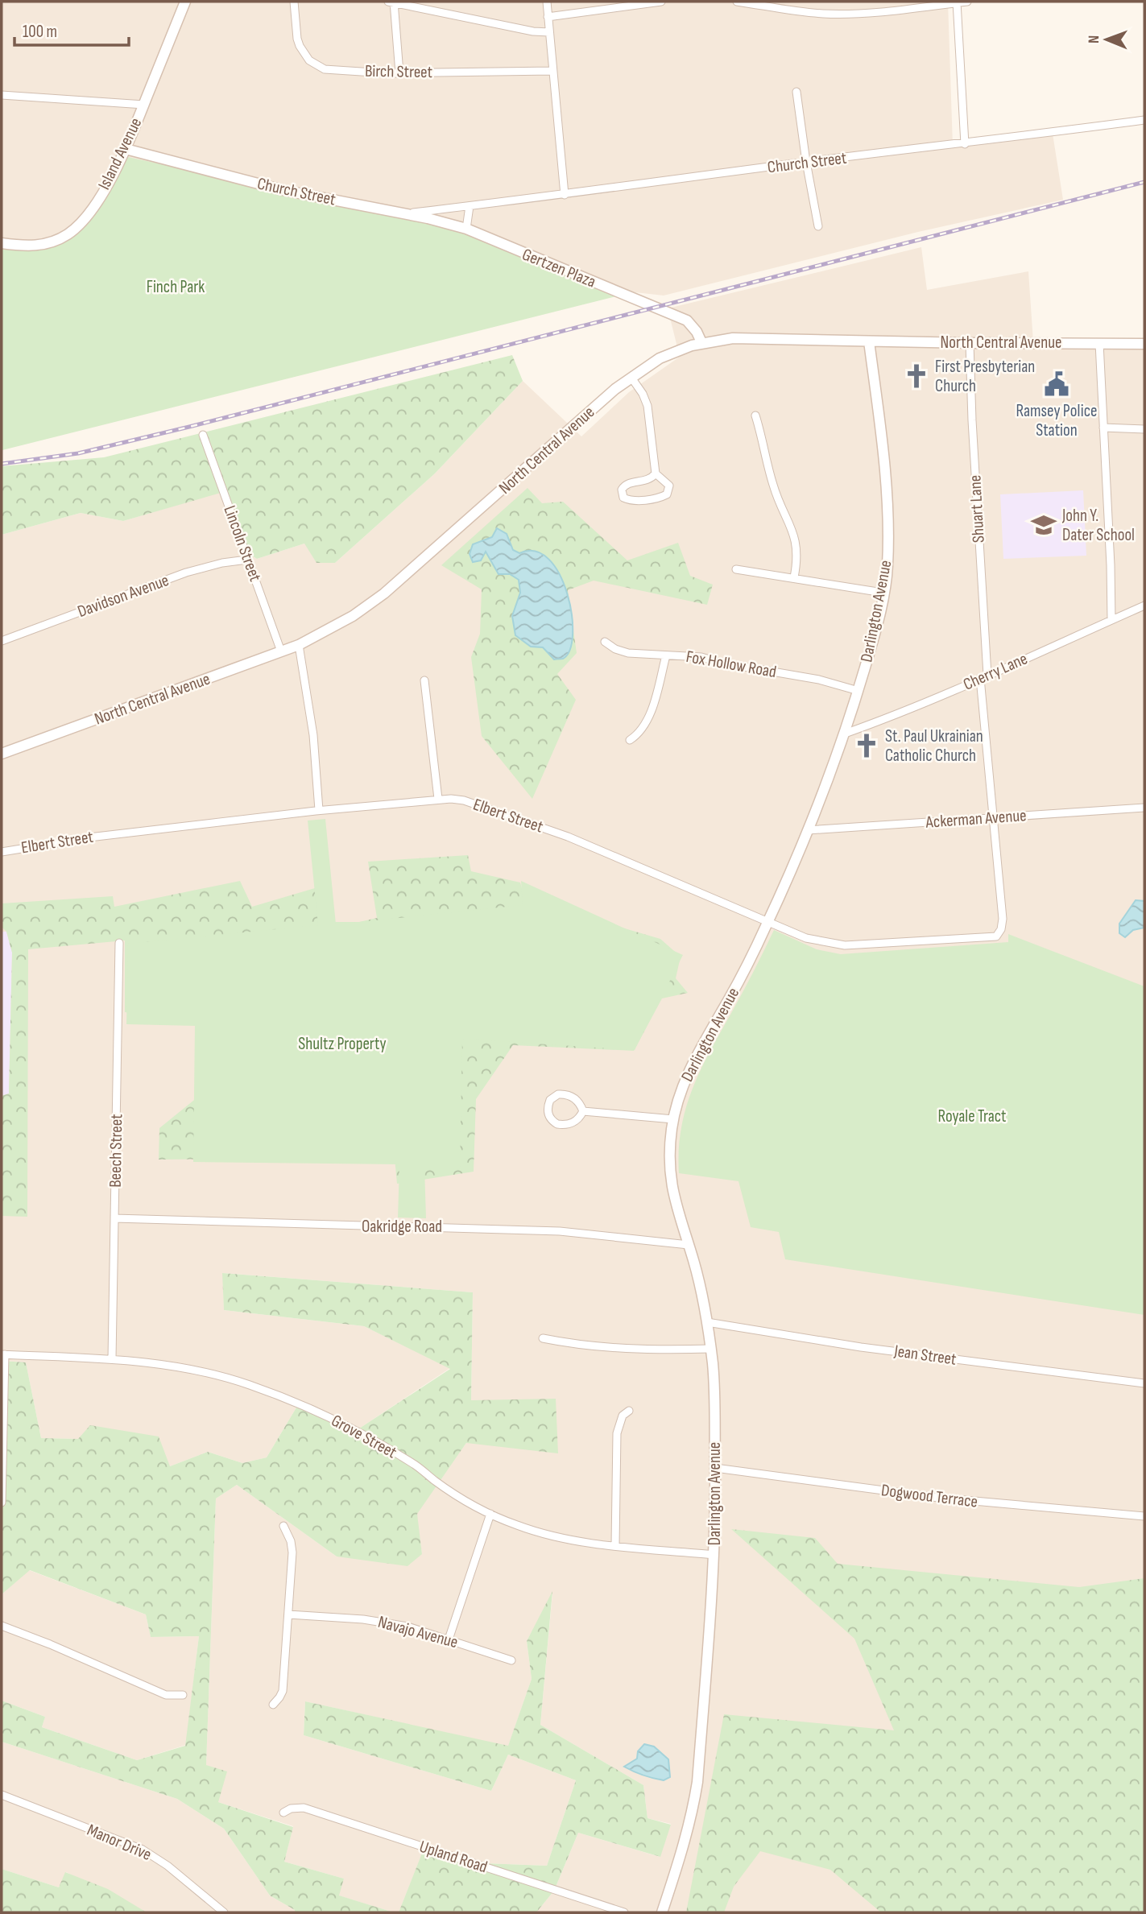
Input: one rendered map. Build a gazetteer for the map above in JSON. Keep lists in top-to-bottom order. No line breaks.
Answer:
{"streets":{"main road":["Island Avenue","Church Street","Gertzen Plaza","North Central Avenue","Darlington Avenue"],"street":["Birch Street","Shuart Lane","Lincoln Street","Davidson Avenue","Fox Hollow Road","Cherry Lane","Elbert Street","Ackerman Avenue","Beech Street","Oakridge Road","Jean Street","Grove Street","Dogwood Terrace","Navajo Avenue","Manor Drive","Upland Road"]},"crossings":[["Island Avenue","Church Street"],["Church Street","Gertzen Plaza"],["Gertzen Plaza","North Central Avenue"],["North Central Avenue","Shuart Lane"],["North Central Avenue","Lincoln Street"],["North Central Avenue","Darlington Avenue"],["Shuart Lane","Cherry Lane"],["Shuart Lane","Elbert Street"],["Shuart Lane","Ackerman Avenue"],["Lincoln Street","Davidson Avenue"],["Darlington Avenue","Fox Hollow Road"],["Darlington Avenue","Cherry Lane"],["Darlington Avenue","Elbert Street"],["Darlington Avenue","Ackerman Avenue"],["Darlington Avenue","Oakridge Road"],["Darlington Avenue","Jean Street"],["Darlington Avenue","Grove Street"],["Darlington Avenue","Dogwood Terrace"],["Beech Street","Oakridge Road"],["Beech Street","Grove Street"]],"parks":["Finch Park","Shultz Property","Royale Tract"],"places":{"church":["First Presbyterian Church","St. Paul Ukrainian Catholic Church"],"public building":["Ramsey Police Station"],"school or university":["John Y. Dater School"]},"scale_bar":"100 m","north":"left"}
